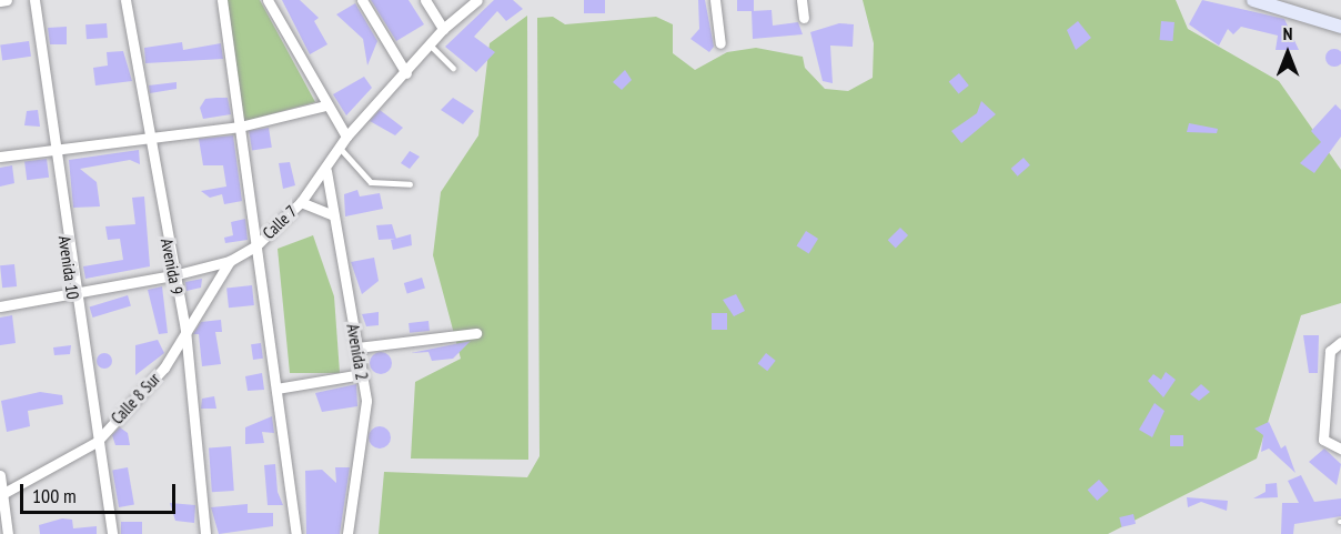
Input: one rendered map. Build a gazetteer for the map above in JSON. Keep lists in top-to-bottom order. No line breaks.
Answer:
{"streets":{"street":["Calle 7","Avenida 9","Avenida 10","Avenida 2","Calle 8 Sur"]},"crossings":[["Calle 7","Avenida 9"],["Calle 7","Avenida 10"],["Calle 7","Avenida 2"],["Calle 7","Calle 8 Sur"],["Avenida 9","Calle 8 Sur"],["Avenida 10","Calle 8 Sur"]],"scale_bar":"100 m","north":"top"}
